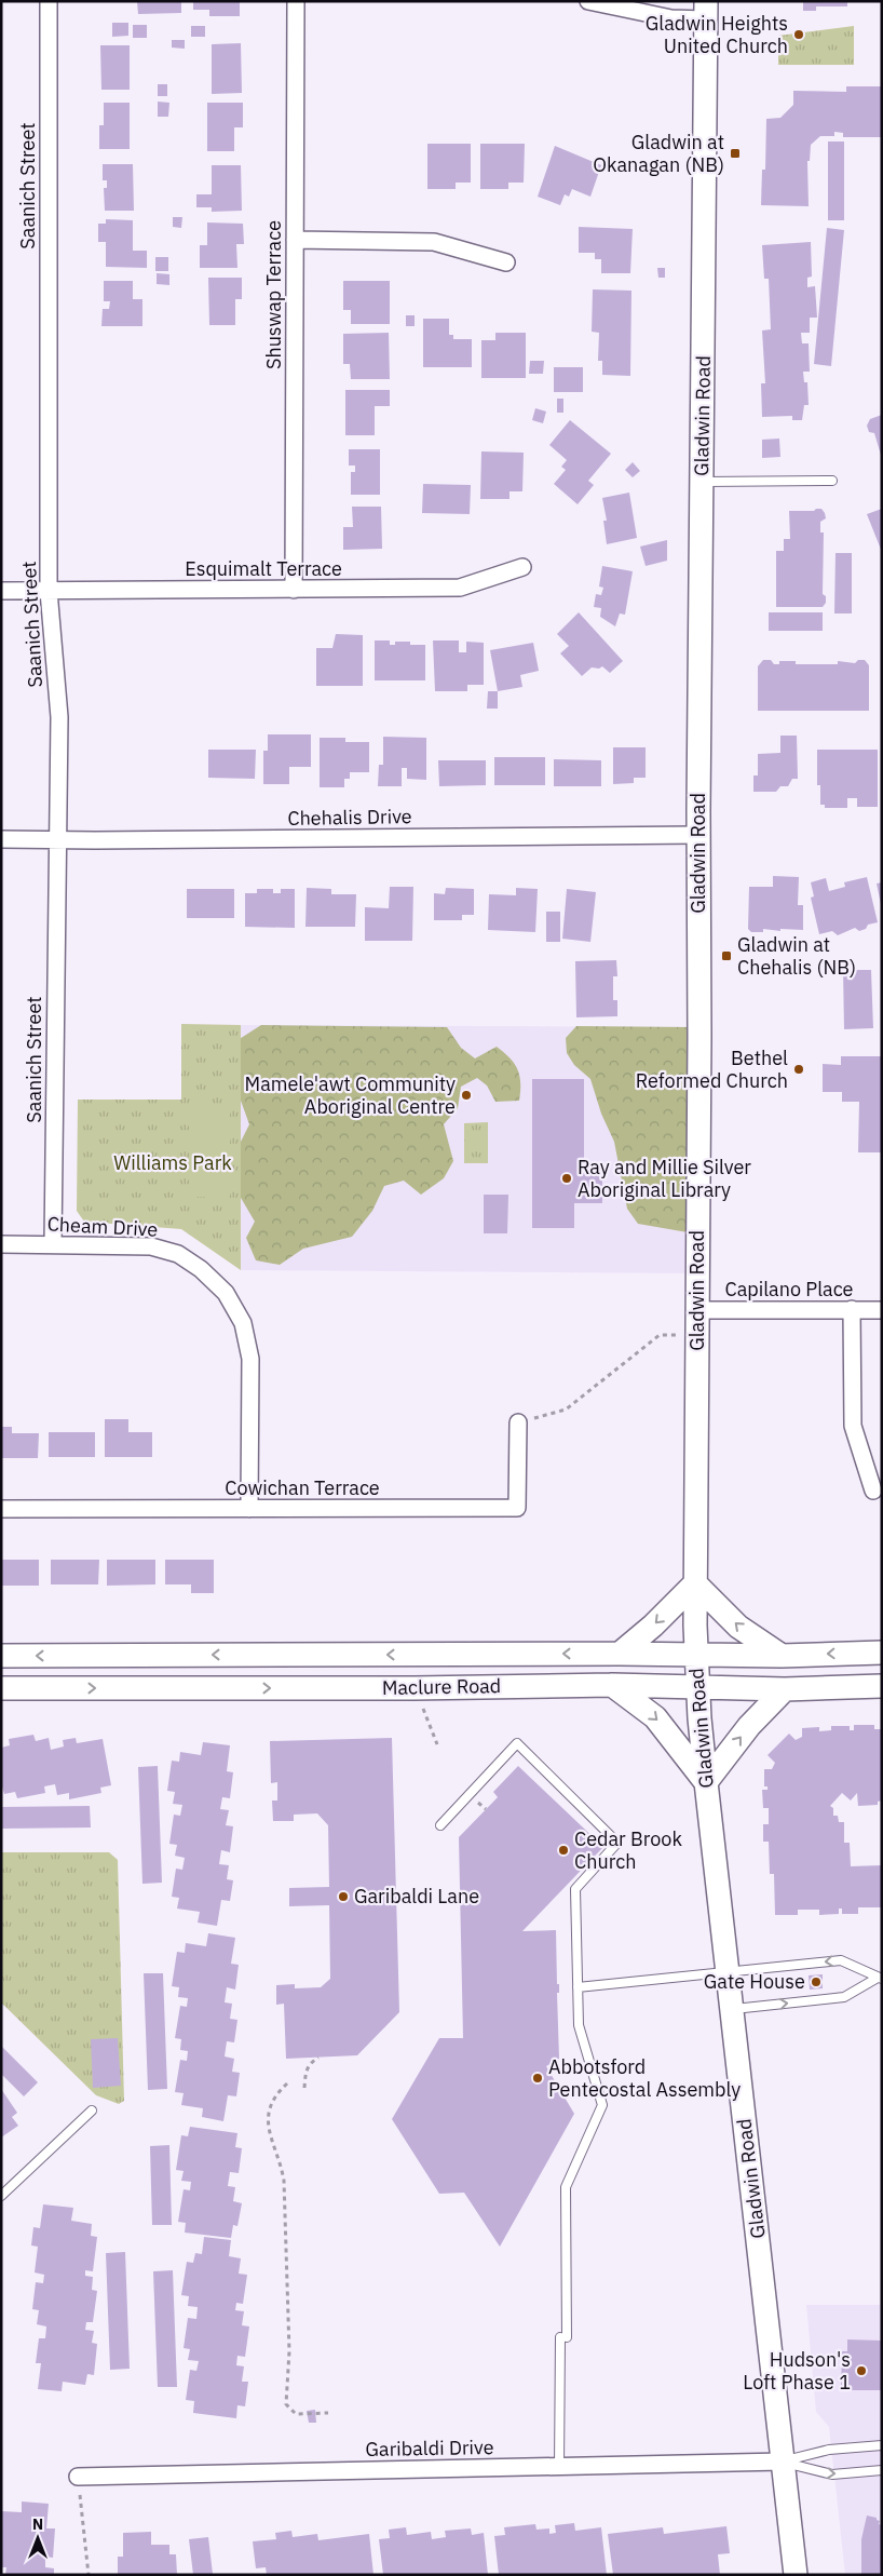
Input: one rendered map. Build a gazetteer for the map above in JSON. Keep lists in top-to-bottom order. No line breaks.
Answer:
{"streets":{"main road":["Gladwin Road","Maclure Road"],"street":["Saanich Street","Shuswap Terrace","Esquimalt Terrace","Chehalis Drive","Cheam Drive","Capilano Place","Cowichan Terrace","Garibaldi Drive"]},"crossings":[["Saanich Street","Esquimalt Terrace"],["Saanich Street","Chehalis Drive"],["Saanich Street","Cheam Drive"],["Shuswap Terrace","Esquimalt Terrace"],["Gladwin Road","Chehalis Drive"],["Gladwin Road","Capilano Place"],["Gladwin Road","Maclure Road"],["Gladwin Road","Garibaldi Drive"],["Cheam Drive","Cowichan Terrace"]],"parks":["Williams Park"],"places":{"other":["Gladwin Heights United Church","Bethel Reformed Church","Mamele'awt Community Aboriginal Centre","Ray and Millie Silver Aboriginal Library","Cedar Brook Church","Garibaldi Lane","Gate House","Abbotsford Pentecostal Assembly","Hudson's Loft Phase 1"],"transit":["Gladwin at Okanagan (NB)","Gladwin at Chehalis (NB)"]},"north":"top"}
